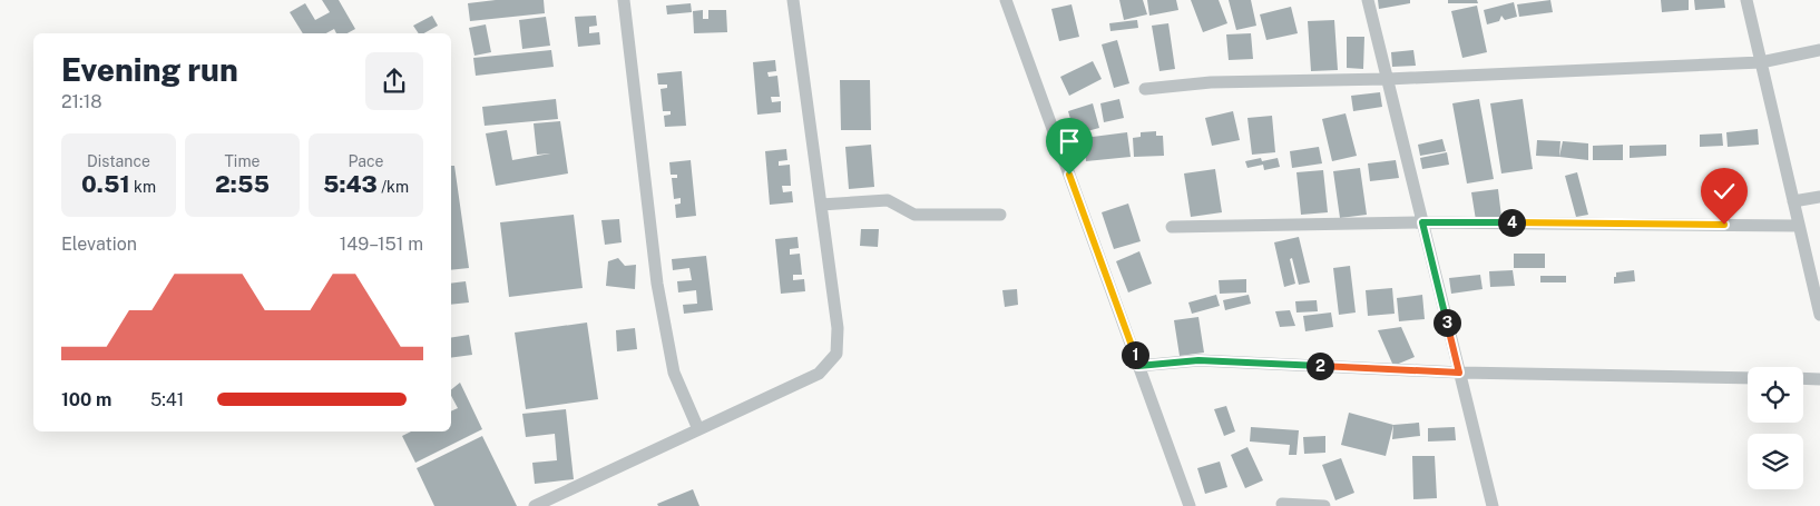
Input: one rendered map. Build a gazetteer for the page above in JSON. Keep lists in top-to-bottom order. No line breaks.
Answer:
{"page":{"heading":["Evening run","21:18"],"stats":[["Distance","0.51 km"],["Time","2:55"],["Pace","5:43 /km"]],"pins":["4","3","1","2"],"chart":["Elevation","149–151 m"],"list":[{"name":"100 m","note":"5:41"}]}}
